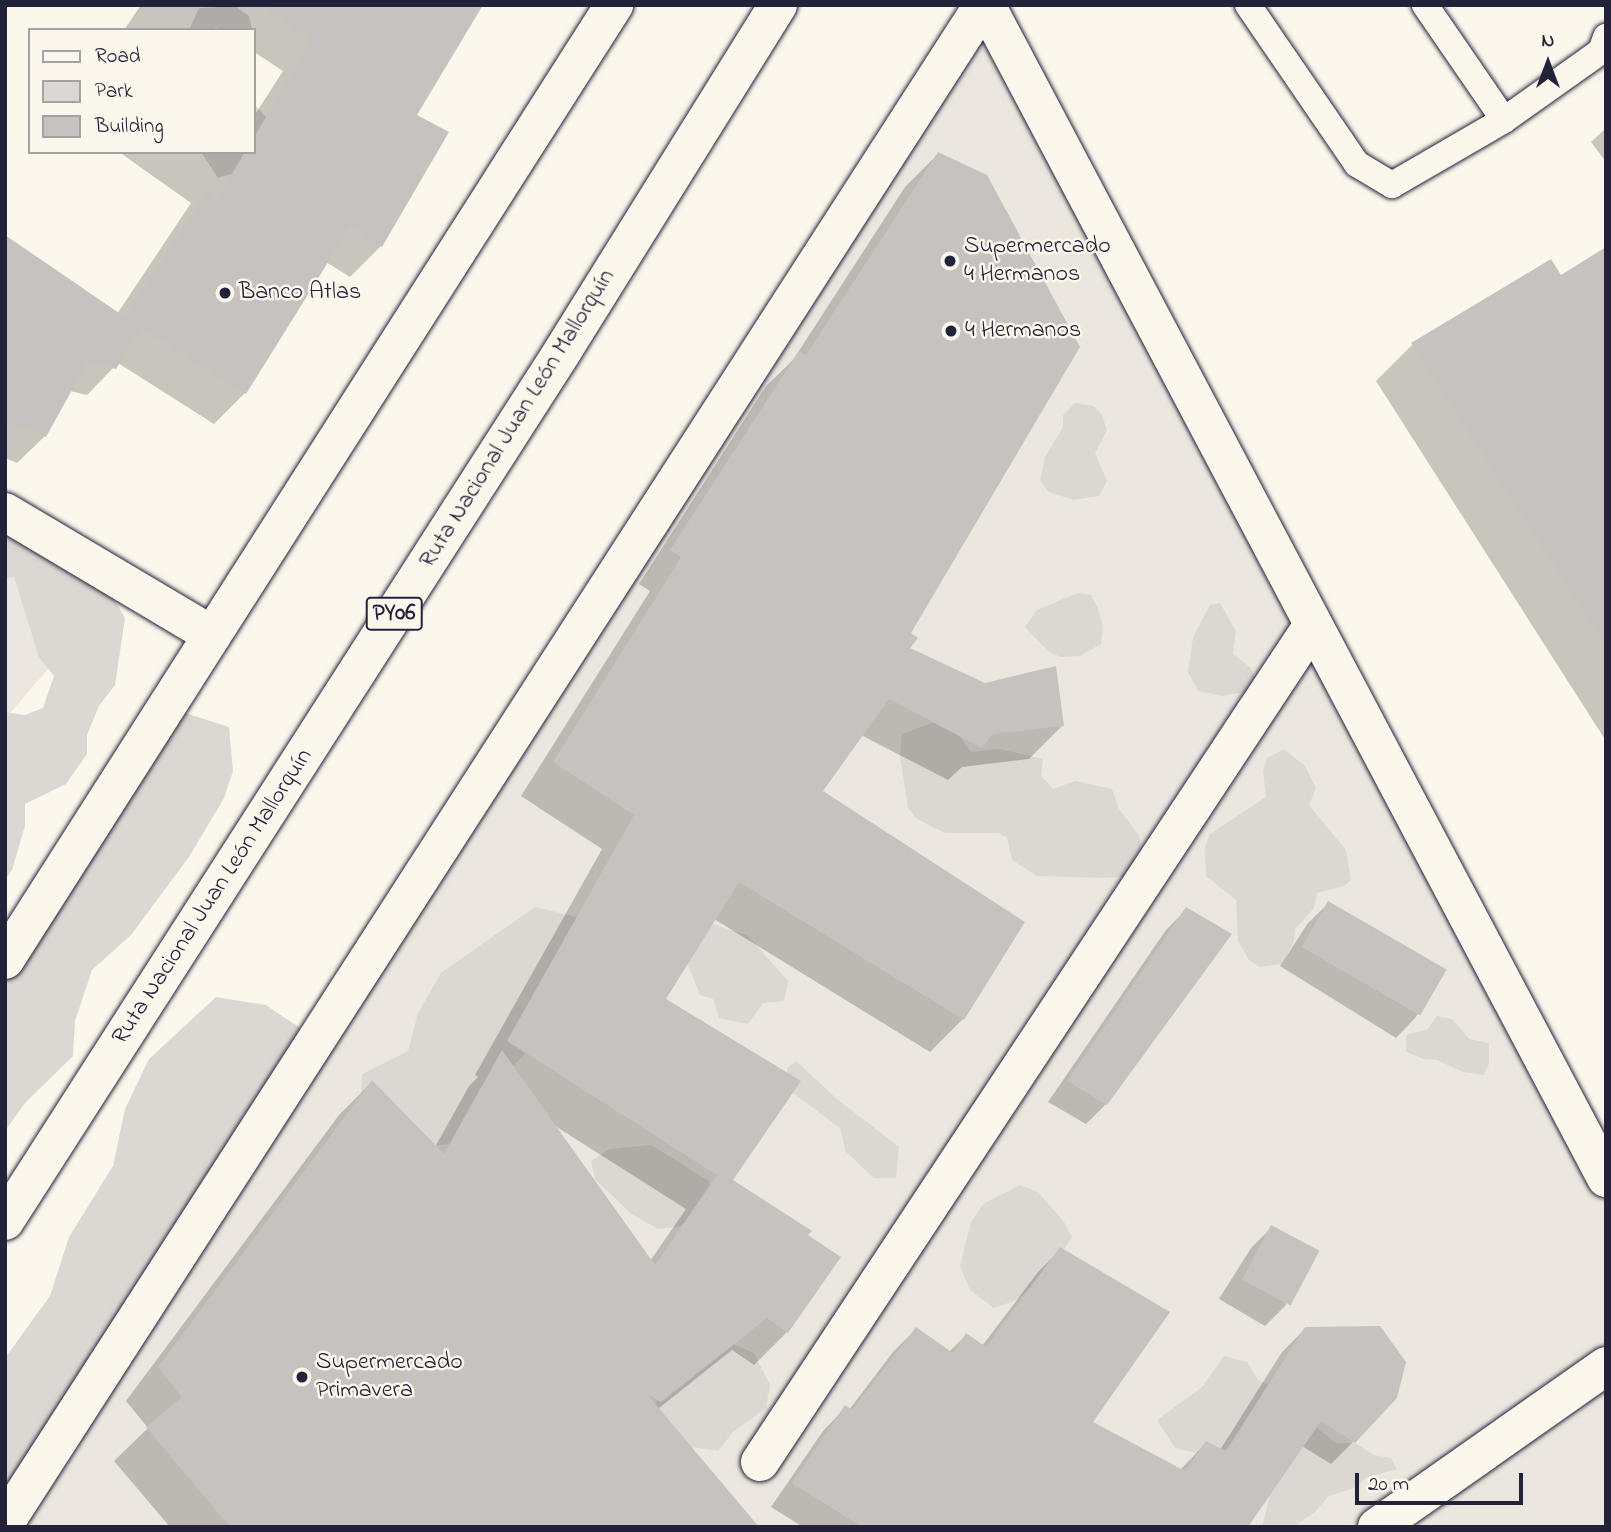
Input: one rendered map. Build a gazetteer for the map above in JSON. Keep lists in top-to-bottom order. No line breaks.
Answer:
{"streets":{"main road":["Ruta Nacional Juan León Mallorquín","PY06"]},"places":["Supermercado 4 Hermanos","Banco Atlas","4 Hermanos","Supermercado Primavera"],"legend":["Road","Park","Building"],"scale_bar":"20 m","north":"top"}
